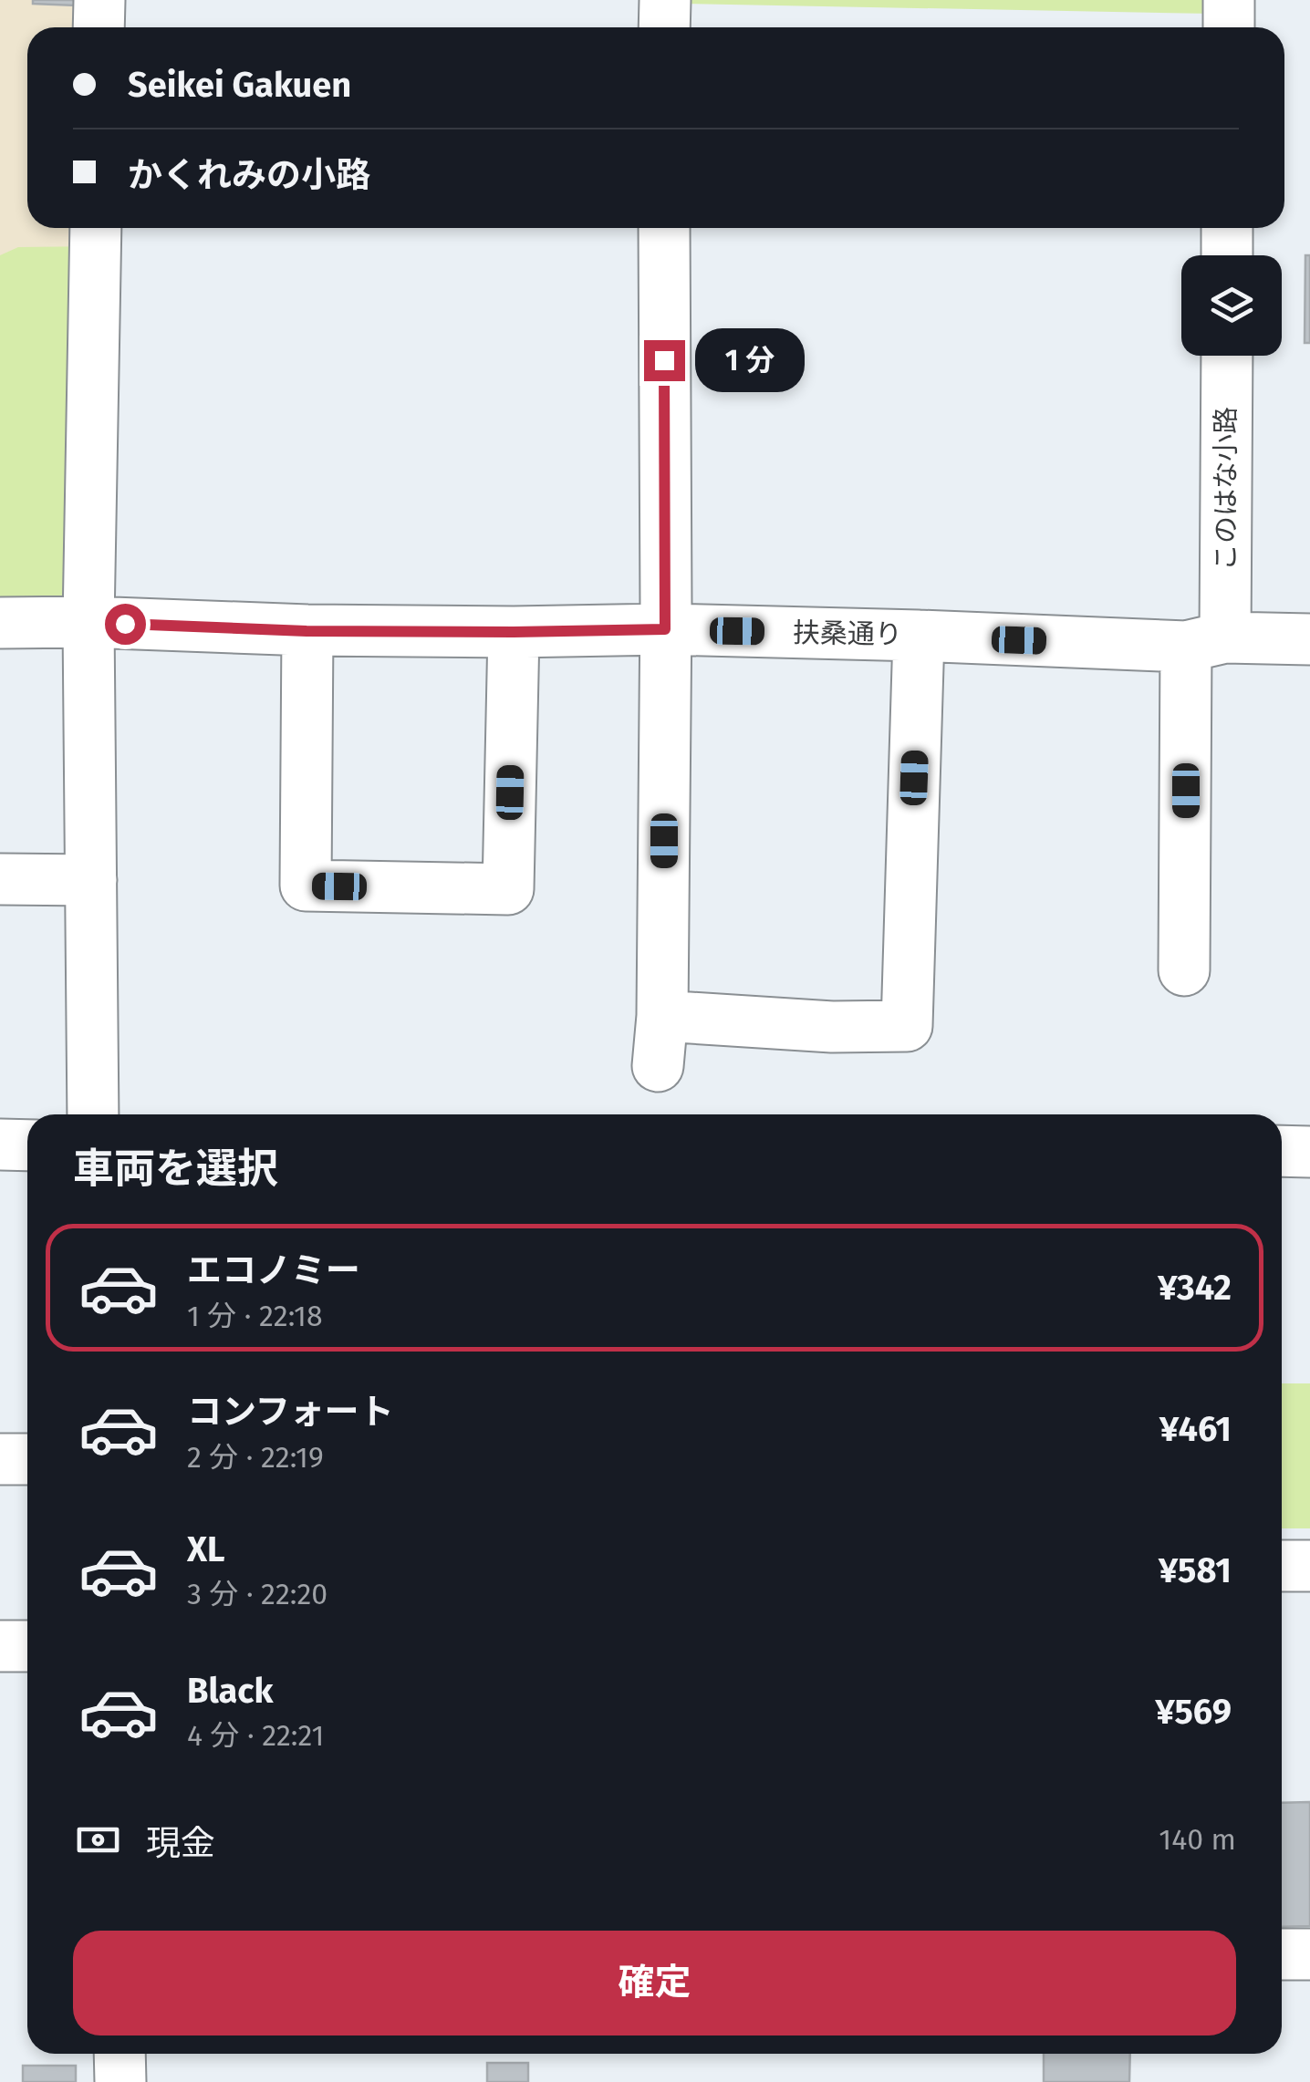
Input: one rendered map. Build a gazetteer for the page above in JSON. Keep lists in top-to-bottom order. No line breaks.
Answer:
{"streets":{"street":["このはな小路","扶桑通り"]},"crossings":[["このはな小路","扶桑通り"]],"page":{"banner":["Seikei Gakuen","かくれみの小路"],"bubble":"1 分","heading":"車両を選択","list":[{"name":"エコノミー","note":"1 分 · 22:18","value":"¥342"},{"name":"コンフォート","note":"2 分 · 22:19","value":"¥461"},{"name":"XL","note":"3 分 · 22:20","value":"¥581"},{"name":"Black","note":"4 分 · 22:21","value":"¥569"}],"pay":["現金","140 m"],"buttons":"確定"}}
